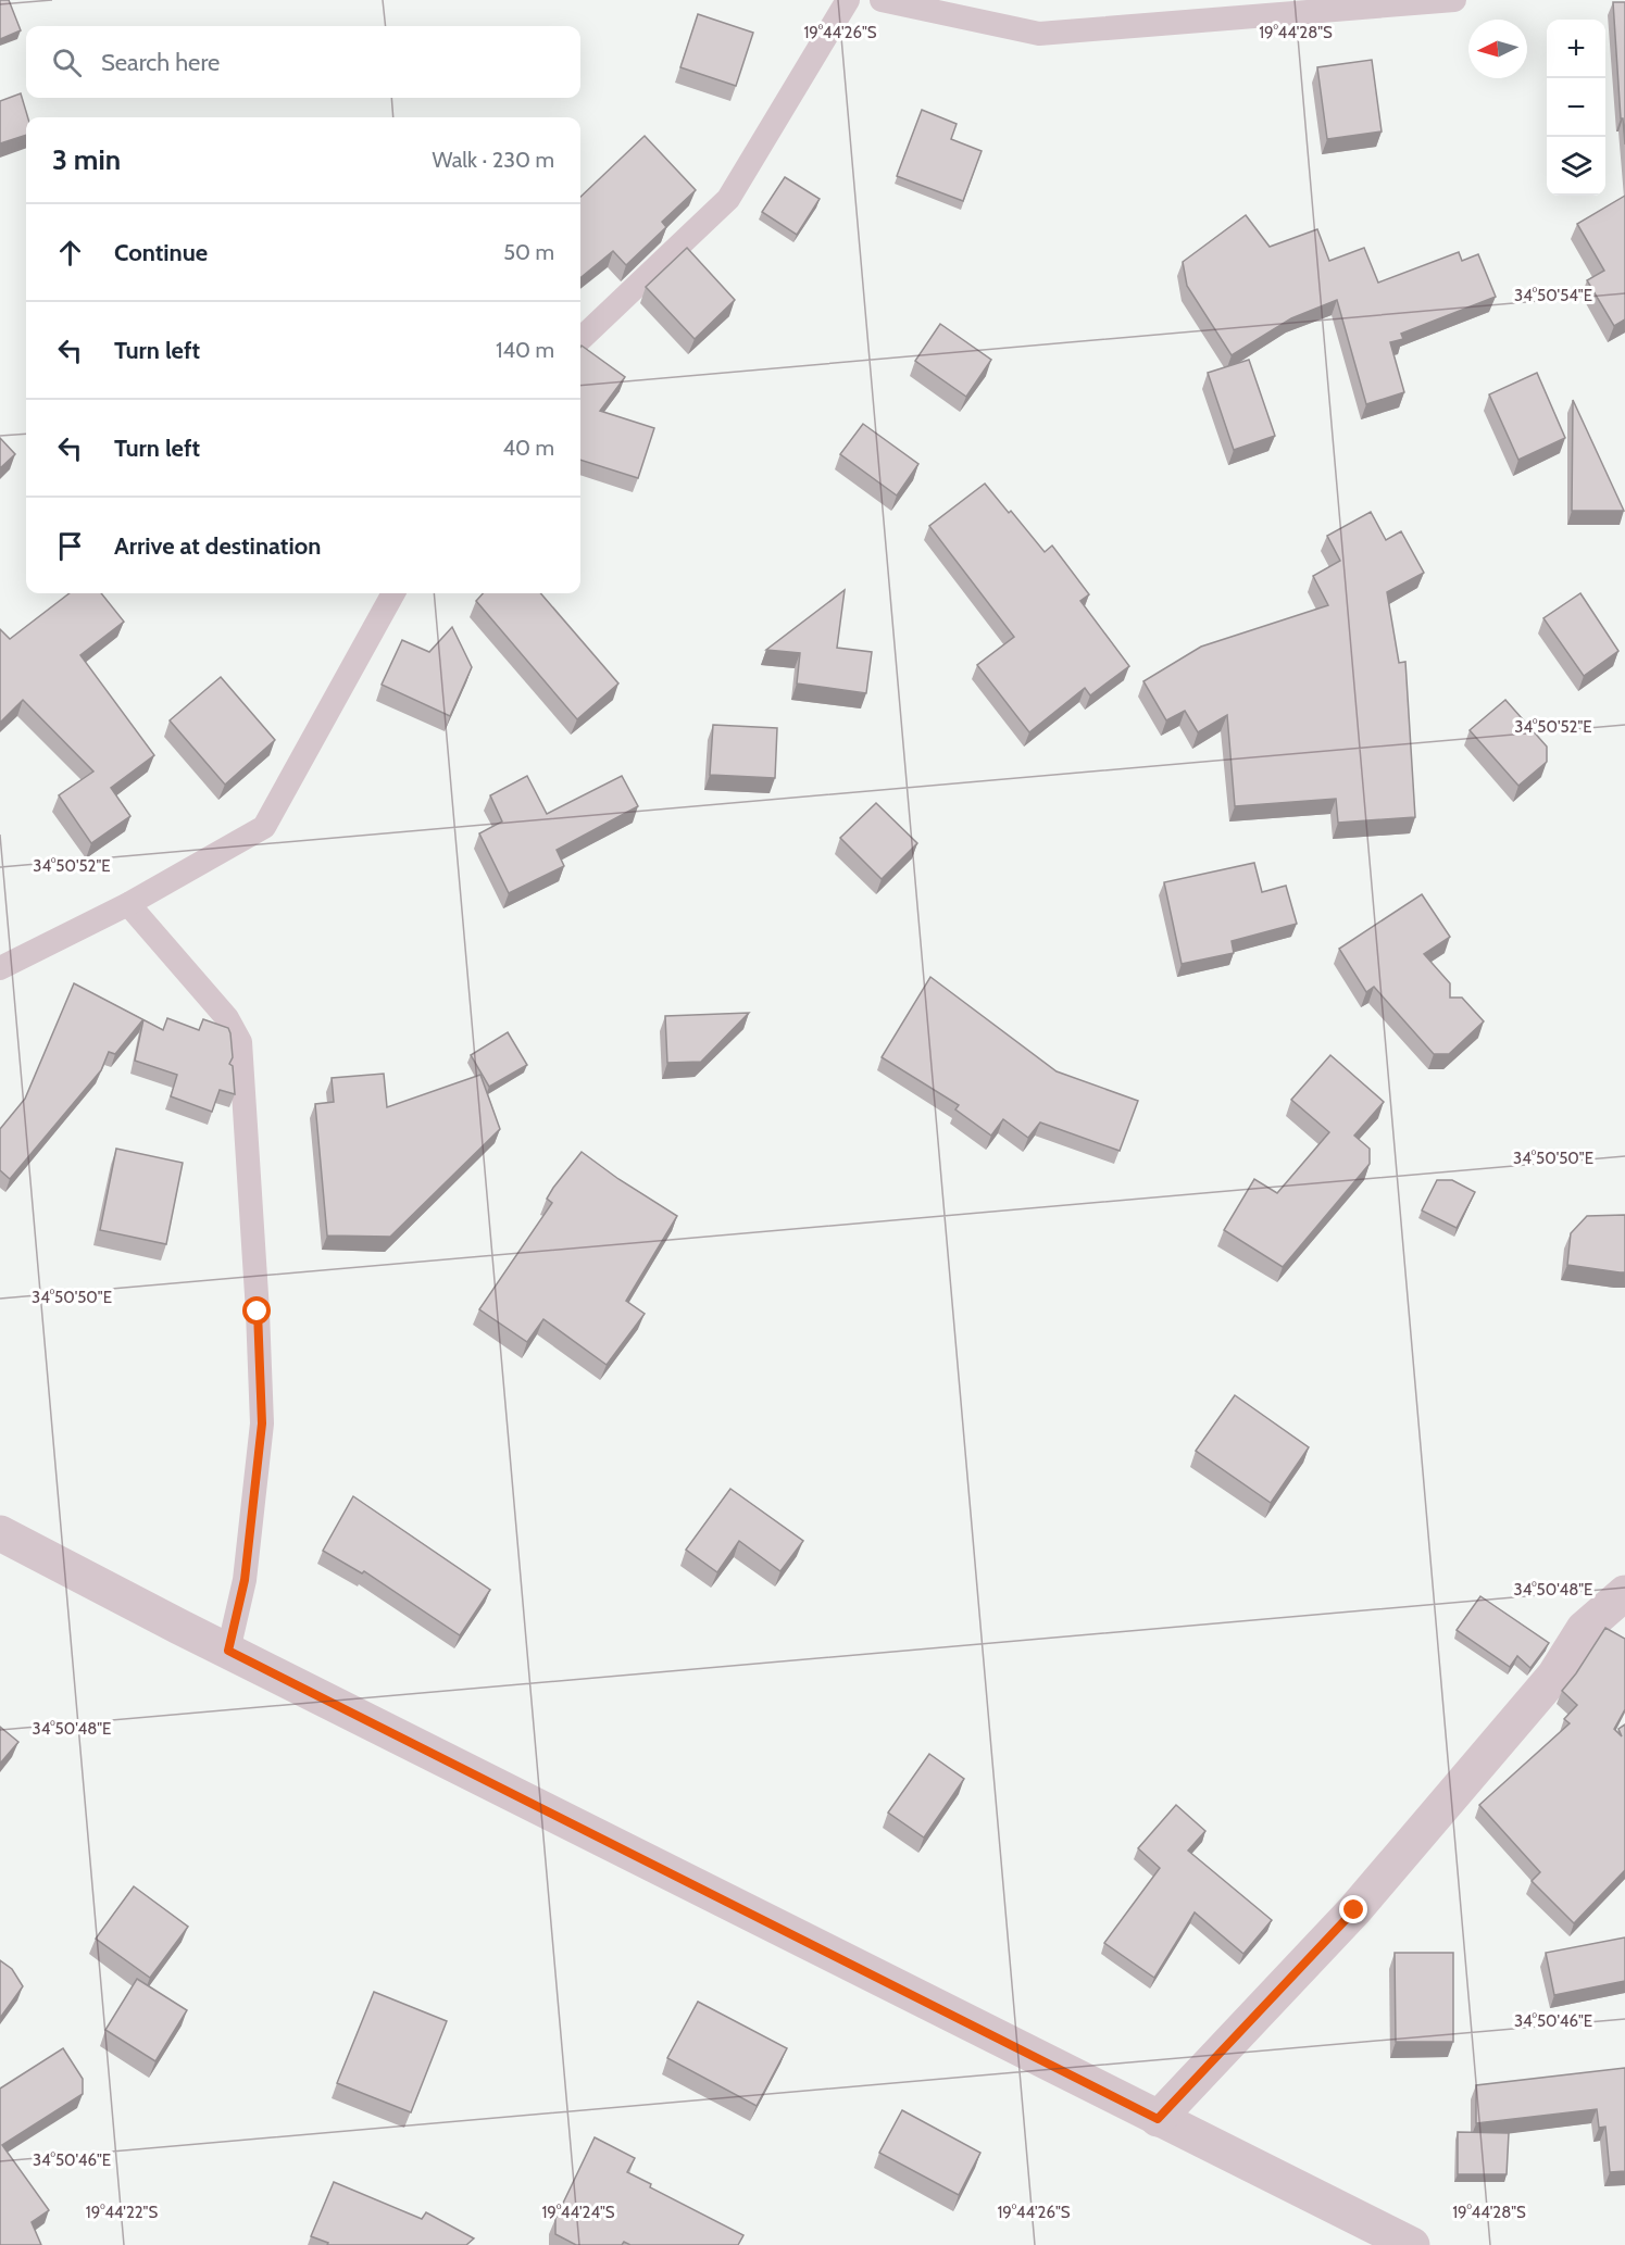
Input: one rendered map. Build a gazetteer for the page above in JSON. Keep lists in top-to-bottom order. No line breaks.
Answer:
{"north":"left","page":{"map_buttons":["+","−"],"search":"Search here","heading":["3 min","Walk · 230 m"],"list":[["Continue","50 m"],["Turn left","140 m"],["Turn left","40 m"],"Arrive at destination"]},"coordinates":["19°44'26\"S","19°44'28\"S","34°50'54\"E","34°50'52\"E","34°50'50\"E","34°50'48\"E","34°50'46\"E","19°44'22\"S","19°44'24\"S"]}
